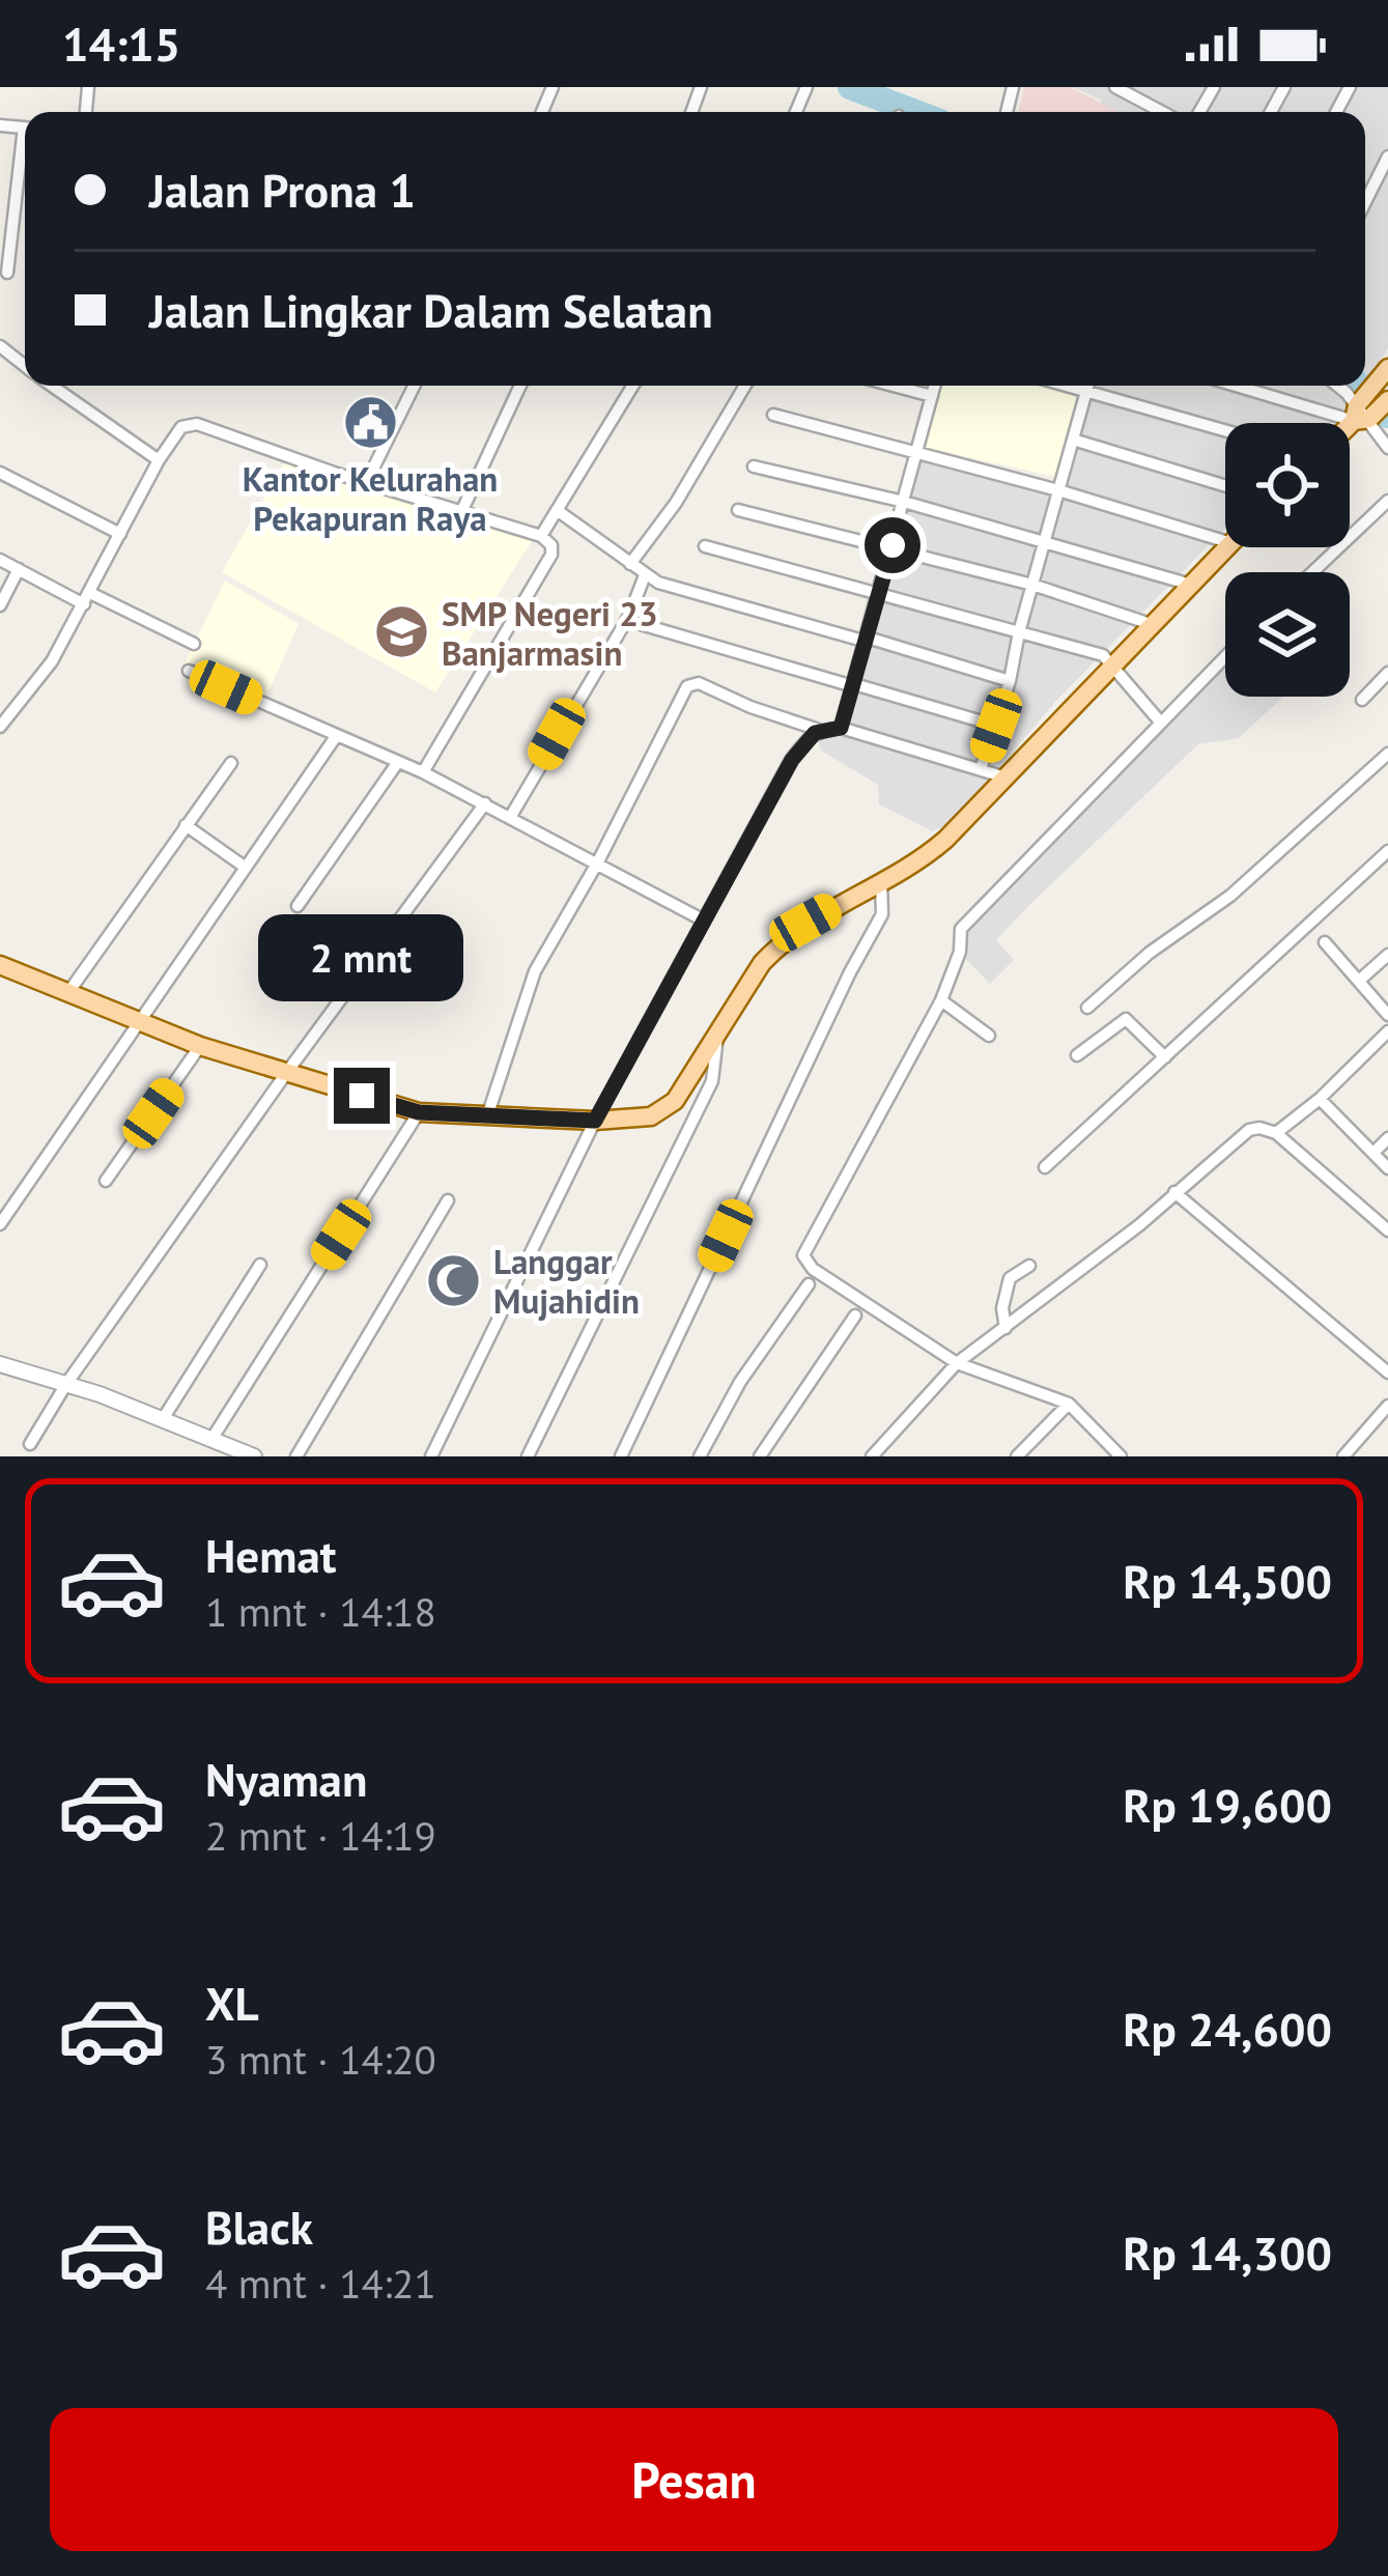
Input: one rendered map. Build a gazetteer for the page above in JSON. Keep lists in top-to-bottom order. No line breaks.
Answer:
{"places":{"public building":["Kantor Kelurahan Pekapuran Raya"],"school or university":["SMP Negeri 23 Banjarmasin"],"mosque":["Langgar Mujahidin"]},"page":{"status":"14:15","banner":["Jalan Prona 1","Jalan Lingkar Dalam Selatan"],"bubble":"2 mnt","list":[{"name":"Hemat","note":"1 mnt · 14:18","value":"Rp 14,500"},{"name":"Nyaman","note":"2 mnt · 14:19","value":"Rp 19,600"},{"name":"XL","note":"3 mnt · 14:20","value":"Rp 24,600"},{"name":"Black","note":"4 mnt · 14:21","value":"Rp 14,300"}],"buttons":"Pesan"}}
